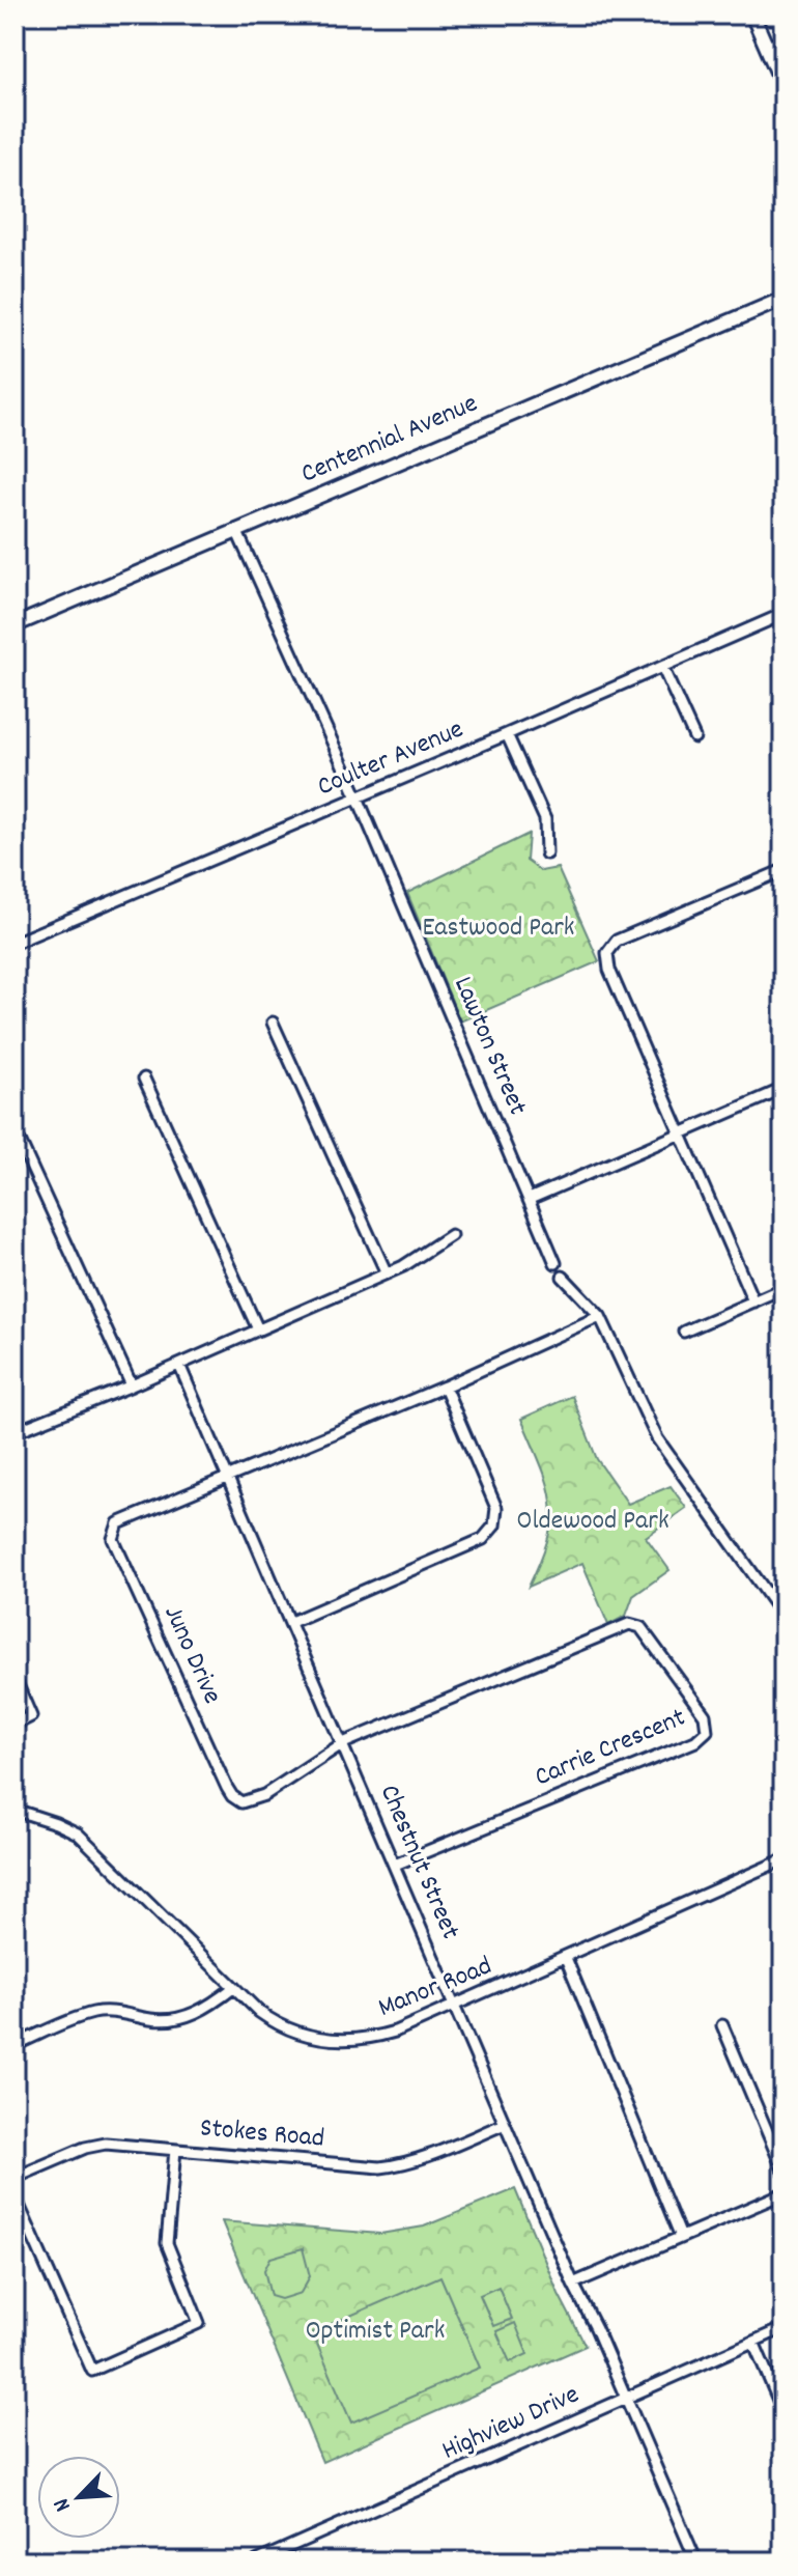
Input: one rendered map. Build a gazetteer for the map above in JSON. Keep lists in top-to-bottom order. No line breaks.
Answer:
{"streets":{"main road":["Centennial Avenue"],"street":["Coulter Avenue","Lawton Street","Juno Drive","Carrie Crescent","Chestnut Street","Manor Road","Stokes Road","Highview Drive"]},"crossings":[["Centennial Avenue","Lawton Street"],["Coulter Avenue","Lawton Street"],["Juno Drive","Carrie Crescent"],["Juno Drive","Chestnut Street"],["Carrie Crescent","Chestnut Street"],["Chestnut Street","Manor Road"],["Chestnut Street","Stokes Road"],["Chestnut Street","Highview Drive"]],"parks":["Eastwood Park","Oldewood Park","Optimist Park"],"north":"bottom left"}
